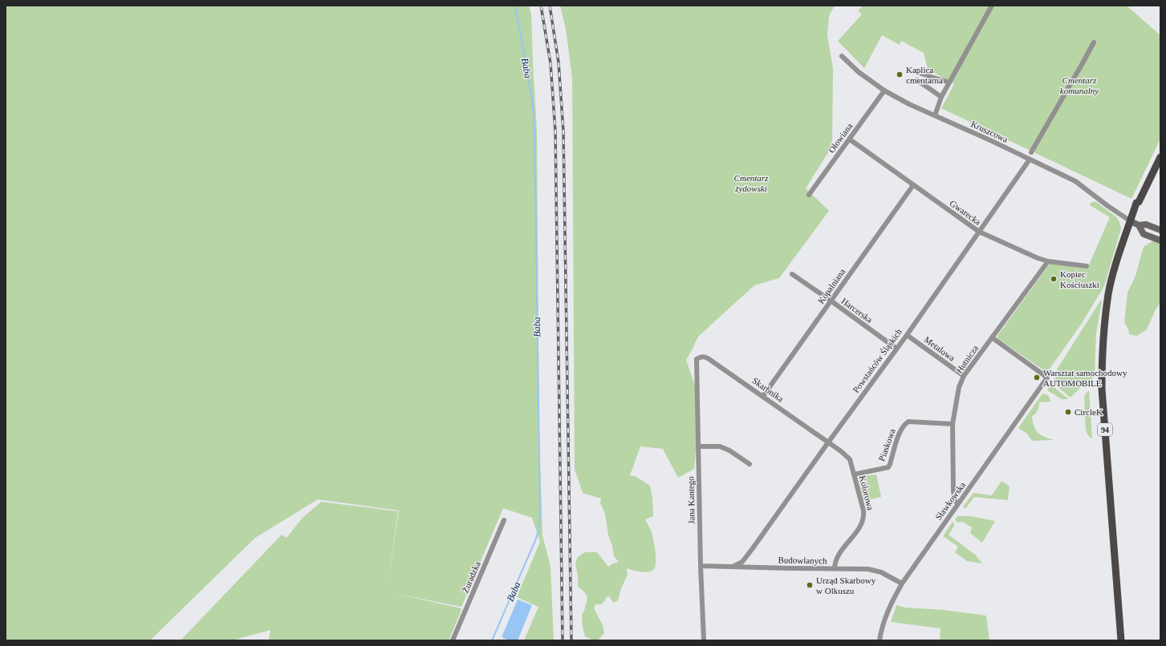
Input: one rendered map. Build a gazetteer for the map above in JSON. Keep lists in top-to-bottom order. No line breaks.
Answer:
{"streets":{"main road":["94"],"street":["Kruszcowa","Ołowiana","Gwarecka","Kopalniana","Harcerska","Metalowa","Hutnicza","Powstańców Śląskich","Skarbnika","Piaskowa","Kolorowa","Jana Kantego","Sławkowska","Budowlanych","Żuradzka"]},"crossings":[["Kruszcowa","Ołowiana"],["Kruszcowa","Powstańców Śląskich"],["Kruszcowa","94"],["Ołowiana","Gwarecka"],["Gwarecka","Kopalniana"],["Gwarecka","Hutnicza"],["Gwarecka","Powstańców Śląskich"],["Kopalniana","Harcerska"],["Kopalniana","Skarbnika"],["Harcerska","Powstańców Śląskich"],["Metalowa","Hutnicza"],["Metalowa","Powstańców Śląskich"],["Hutnicza","Piaskowa"],["Hutnicza","Sławkowska"],["Powstańców Śląskich","Skarbnika"],["Powstańców Śląskich","Kolorowa"],["Powstańców Śląskich","Budowlanych"],["Skarbnika","Kolorowa"],["Skarbnika","Jana Kantego"],["Piaskowa","Kolorowa"],["Kolorowa","Budowlanych"],["Jana Kantego","Budowlanych"],["Sławkowska","Budowlanych"]],"water":["Baba"],"parks":["Cmentarz komunalny","Cmentarz żydowski"],"places":["Kaplica cmentarna","Kopiec Kościuszki","Warsztat samochodowy AUTOMOBILE","CircleK","Urząd Skarbowy w Olkuszu"]}
